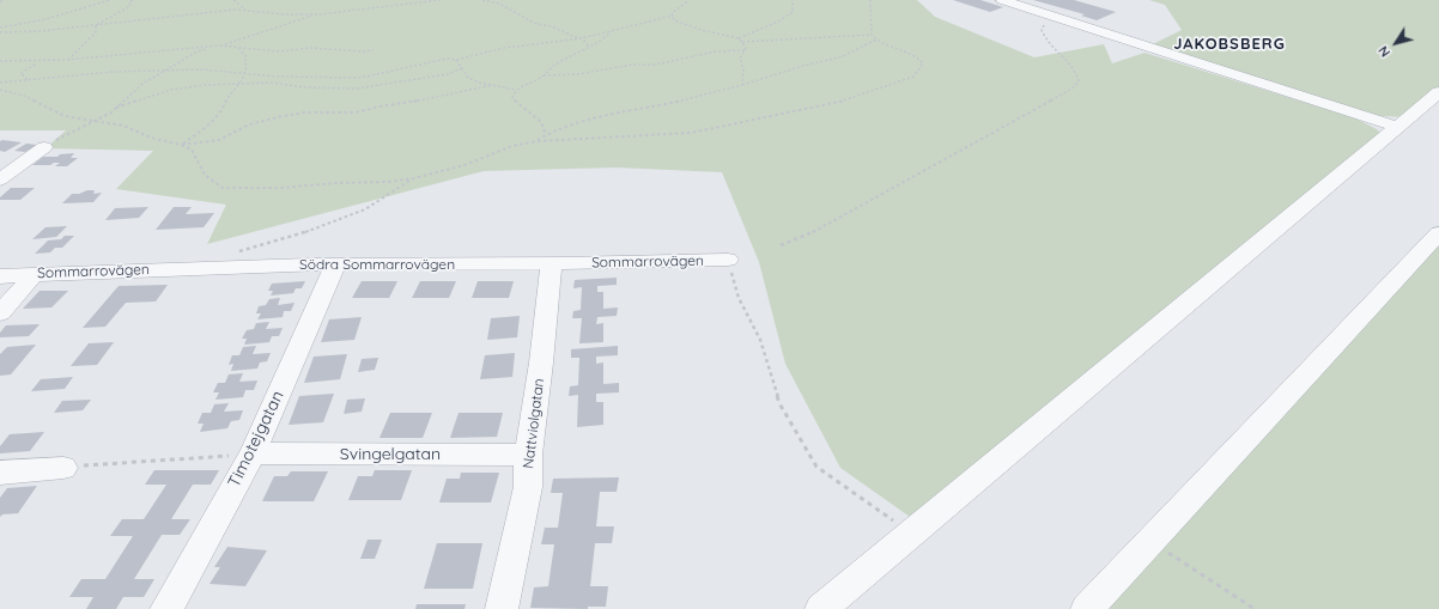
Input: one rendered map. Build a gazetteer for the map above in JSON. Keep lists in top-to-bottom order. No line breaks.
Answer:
{"streets":{"street":["Sommarrovägen","Södra Sommarrovägen","Nattviolgatan","Timotejgatan","Svingelgatan"]},"crossings":[["Sommarrovägen","Södra Sommarrovägen"],["Sommarrovägen","Nattviolgatan"],["Södra Sommarrovägen","Nattviolgatan"],["Södra Sommarrovägen","Timotejgatan"],["Nattviolgatan","Svingelgatan"],["Timotejgatan","Svingelgatan"]],"districts":["JAKOBSBERG"],"north":"bottom left"}
